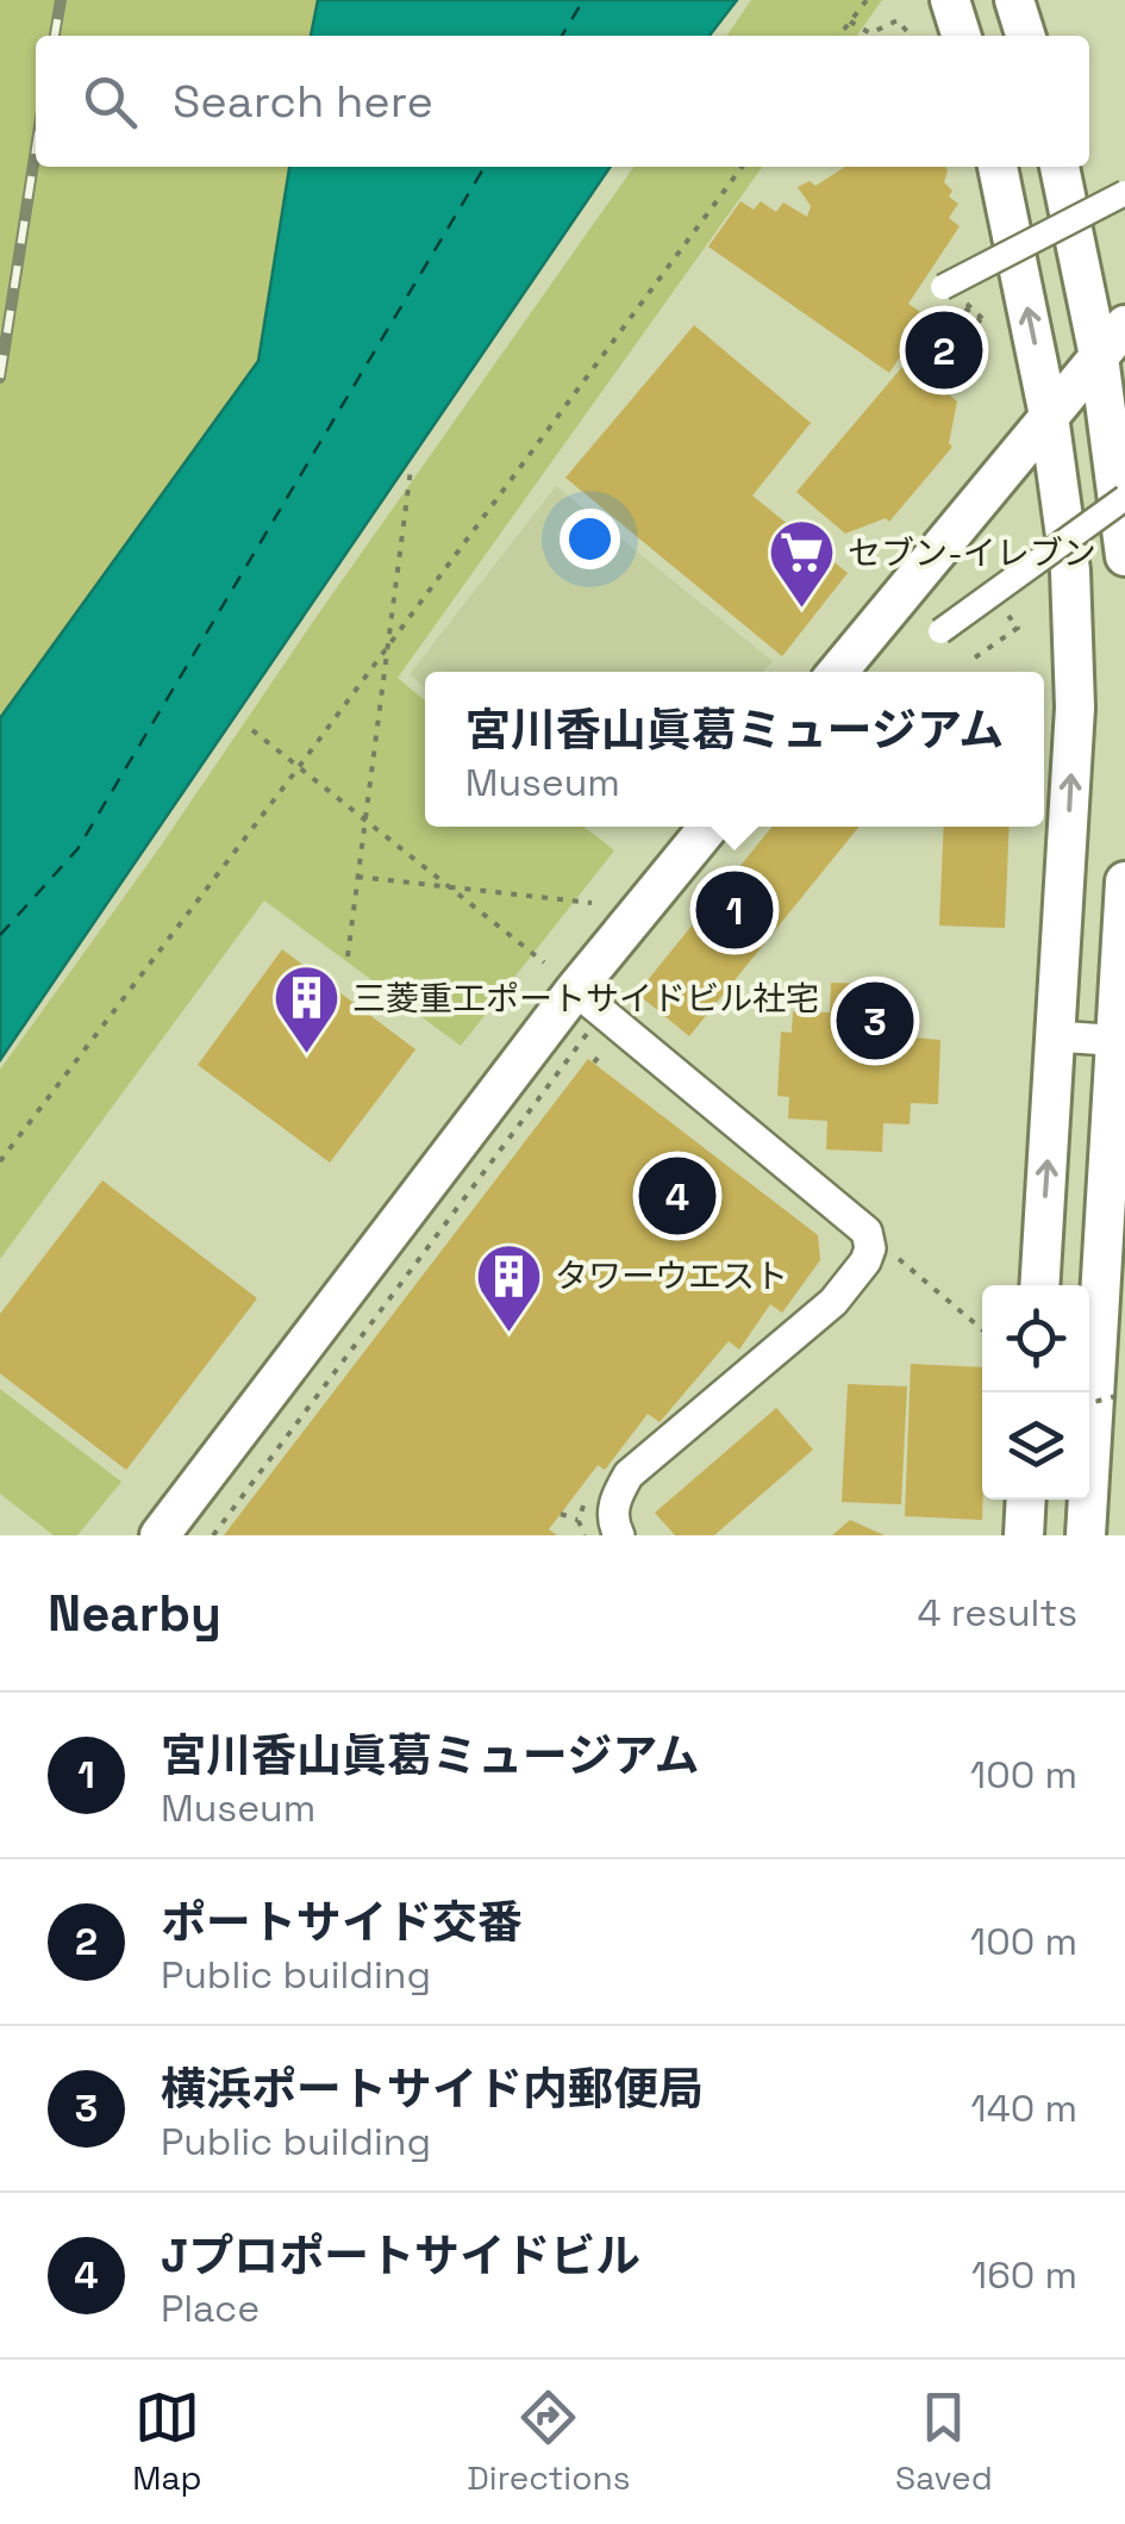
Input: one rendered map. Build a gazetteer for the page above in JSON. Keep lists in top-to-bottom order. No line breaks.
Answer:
{"places":{"supermarket":["セブン-イレブン"],"building":["三菱重工ポートサイドビル社宅","タワーウエスト"]},"page":{"search":"Search here","pins":["2","1","3","4"],"popup":["宮川香山眞葛ミュージアム","Museum"],"heading":["Nearby","4 results"],"list":[{"mark":"1","name":"宮川香山眞葛ミュージアム","note":"Museum","value":"100 m"},{"mark":"2","name":"ポートサイド交番","note":"Public building","value":"100 m"},{"mark":"3","name":"横浜ポートサイド内郵便局","note":"Public building","value":"140 m"},{"mark":"4","name":"Jプロポートサイドビル","note":"Place","value":"160 m"}],"nav":["Map","Directions","Saved"]}}
